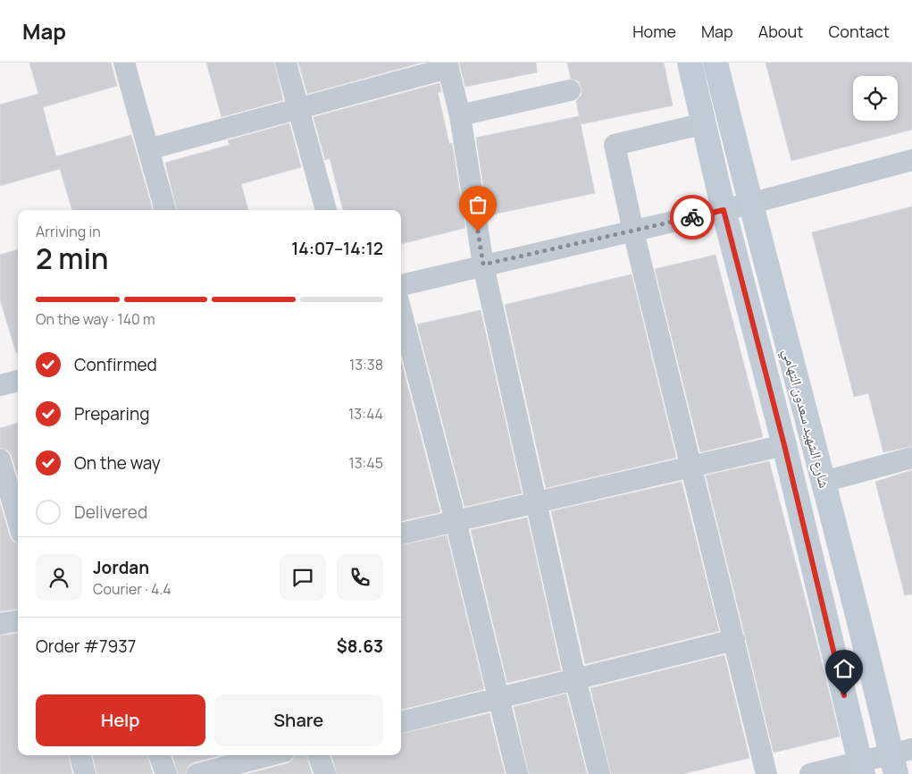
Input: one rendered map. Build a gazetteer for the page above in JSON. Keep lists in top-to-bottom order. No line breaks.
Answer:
{"streets":{"street":["شارع الشهيد سعدون التهامي"]},"page":{"header":"Map","nav":["Home","Map","About","Contact"],"heading":["2 min","Arriving in","14:07–14:12"],"panel":["Jordan","Courier · 4.4","Order #7937","$8.63"],"bar":"On the way · 140 m","list":[["Confirmed","13:38"],["Preparing","13:44"],["On the way","13:45"],"Delivered"],"buttons":["Help","Share"]}}
